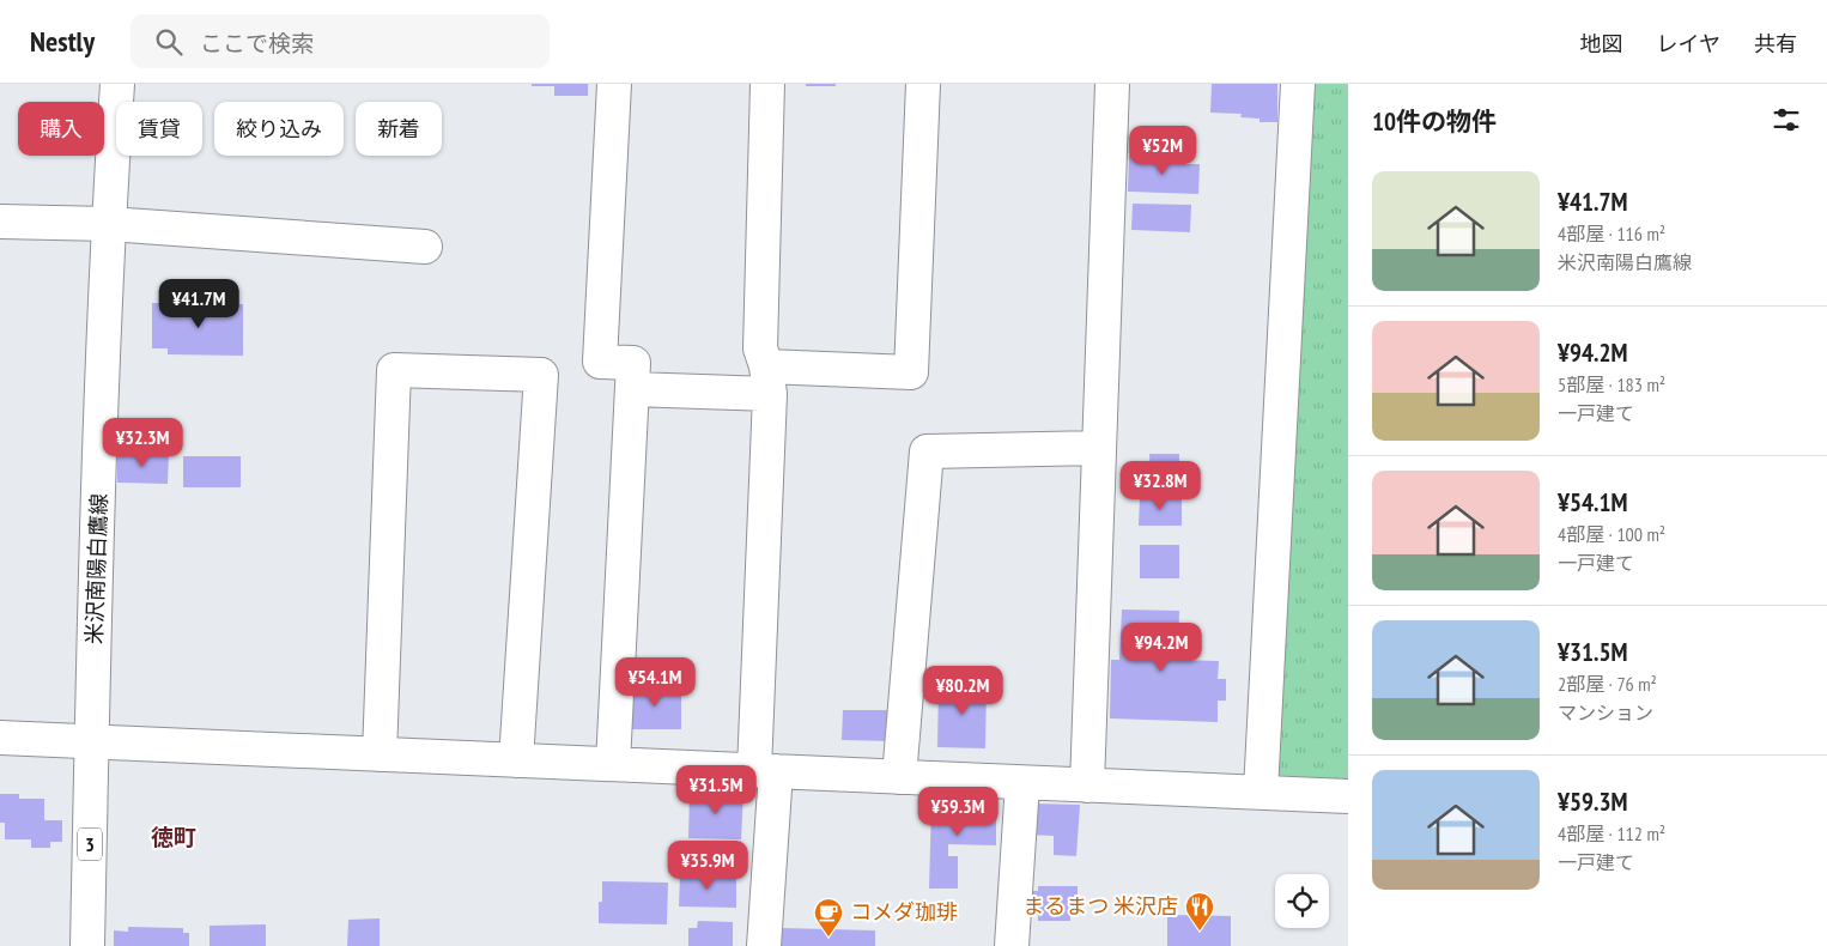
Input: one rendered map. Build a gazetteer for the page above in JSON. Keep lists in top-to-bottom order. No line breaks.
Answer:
{"streets":{"street":["米沢南陽白鷹線","3"]},"districts":["徳町"],"places":{"restaurant":["まるまつ 米沢店"],"cafe":["コメダ珈琲"]},"page":{"header":"Nestly","search":"ここで検索","nav":["地図","レイヤ","共有"],"heading":"10件の物件","chip":["購入","賃貸","絞り込み","新着"],"price":["¥52M","¥41.7M","¥32.3M","¥32.8M","¥94.2M","¥54.1M","¥80.2M","¥31.5M","¥59.3M","¥35.9M"],"list":[{"name":"¥41.7M","note":"4部屋 · 116 m² · 米沢南陽白鷹線"},{"name":"¥94.2M","note":"5部屋 · 183 m² · 一戸建て"},{"name":"¥54.1M","note":"4部屋 · 100 m² · 一戸建て"},{"name":"¥31.5M","note":"2部屋 · 76 m² · マンション"},{"name":"¥59.3M","note":"4部屋 · 112 m² · 一戸建て"}]}}
